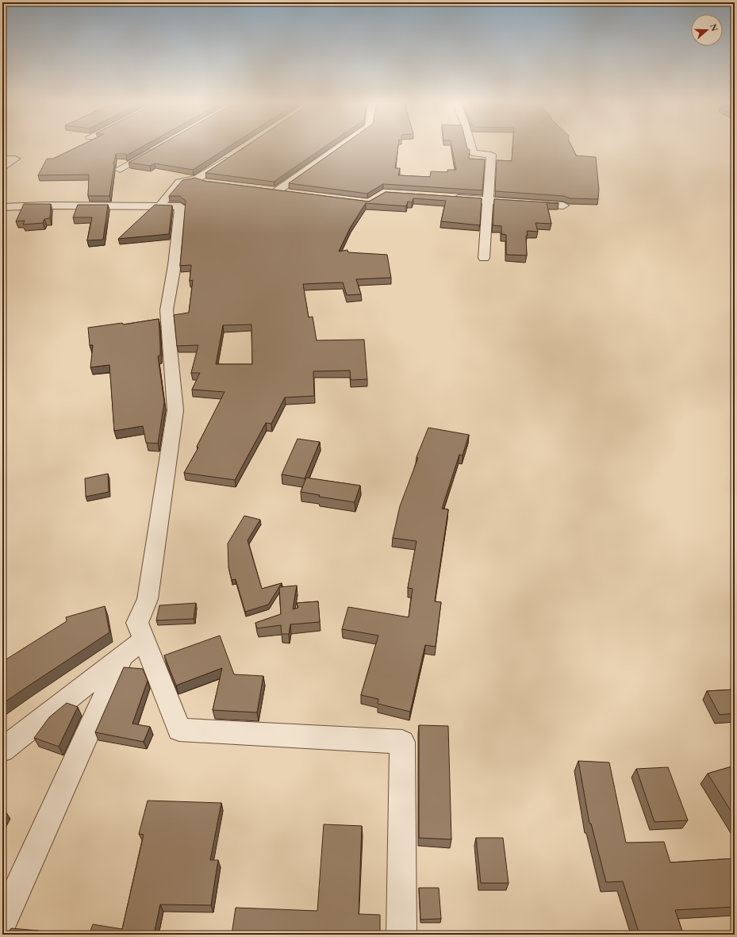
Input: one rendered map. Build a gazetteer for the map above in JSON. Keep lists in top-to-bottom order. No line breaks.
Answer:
{"north":"right"}
